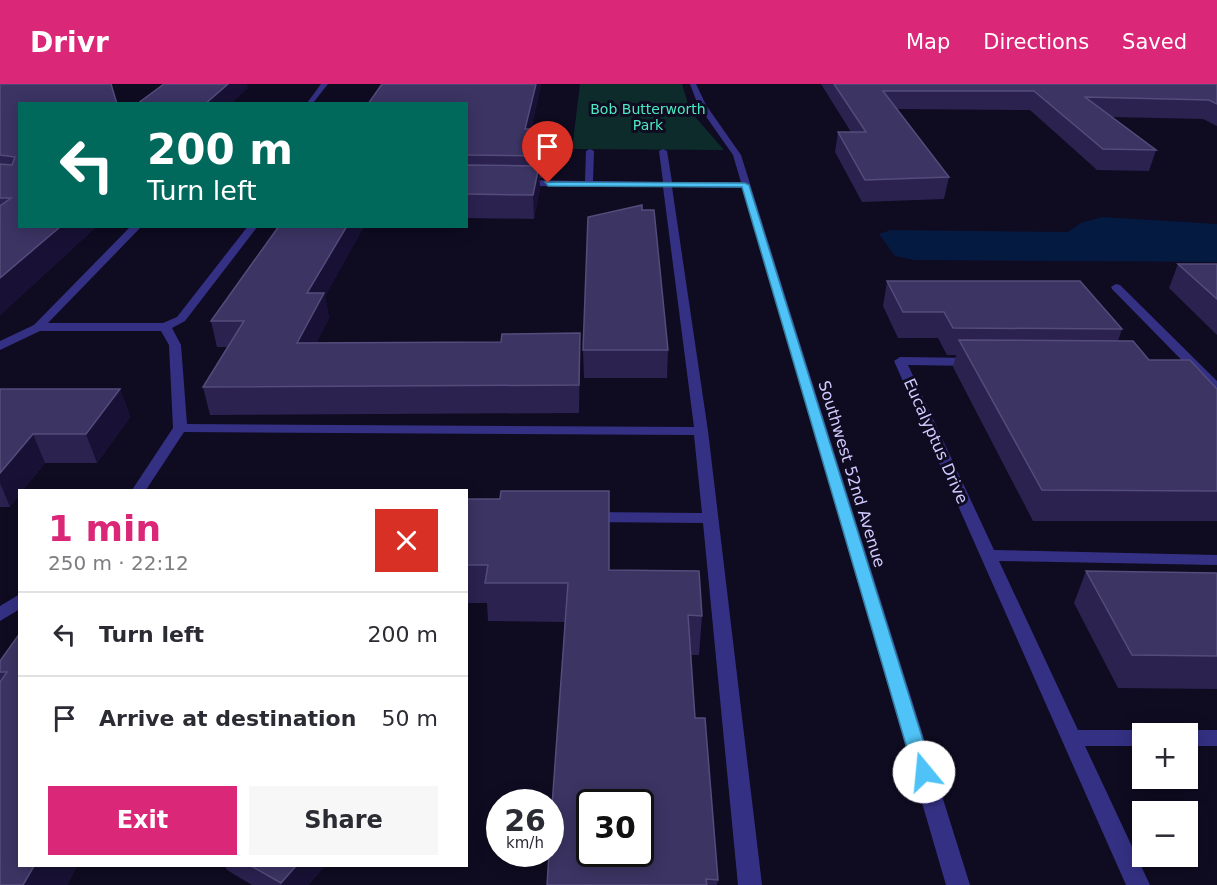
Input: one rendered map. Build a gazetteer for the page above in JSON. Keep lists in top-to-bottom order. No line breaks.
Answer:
{"streets":{"street":["Eucalyptus Drive","Southwest 52nd Avenue"]},"parks":["Bob Butterworth Park"],"page":{"header":"Drivr","nav":["Map","Directions","Saved"],"turn":["200 m","Turn left"],"heading":["1 min","250 m · 22:12"],"list":[{"name":"Turn left","value":"200 m"},{"name":"Arrive at destination","value":"50 m"}],"map_buttons":["+","−"],"buttons":["Exit","Share"],"speed":"26 km/h","limit":"30"}}
